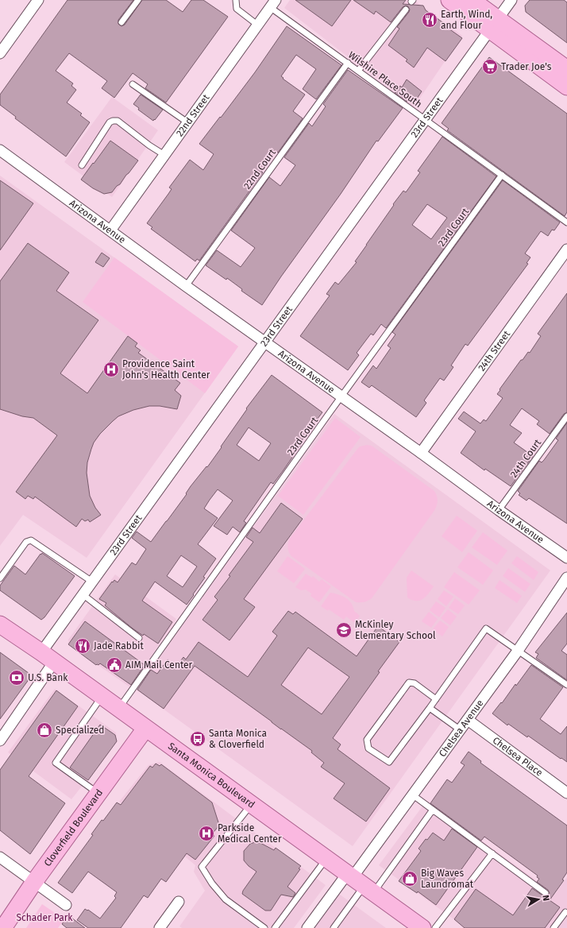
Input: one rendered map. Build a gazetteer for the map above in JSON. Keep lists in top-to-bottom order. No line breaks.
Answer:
{"streets":{"main road":["Santa Monica Boulevard","Cloverfield Boulevard"],"street":["22nd Street","23rd Street","Arizona Avenue","24th Street","Chelsea Avenue","Chelsea Place"],"lane":["Wilshire Place South","22nd Court","23rd Court","24th Court"]},"crossings":[["Wilshire Place South","22nd Street"],["Wilshire Place South","23rd Street"],["Wilshire Place South","22nd Court"],["Wilshire Place South","23rd Court"],["22nd Street","Arizona Avenue"],["23rd Street","Arizona Avenue"],["23rd Street","Santa Monica Boulevard"],["22nd Court","Arizona Avenue"],["Arizona Avenue","23rd Court"],["Arizona Avenue","24th Street"],["Arizona Avenue","24th Court"],["23rd Court","Santa Monica Boulevard"],["Chelsea Avenue","Chelsea Place"],["Chelsea Avenue","Santa Monica Boulevard"],["Santa Monica Boulevard","Cloverfield Boulevard"]],"parks":["Schader Park"],"places":{"restaurant":["Earth, Wind, and Flour","Jade Rabbit"],"supermarket":["Trader Joe's"],"hospital":["Providence Saint John's Health Center","Parkside Medical Center"],"school or university":["McKinley Elementary School"],"public building":["AIM Mail Center"],"bank":["U.S. Bank"],"shop":["Specialized","Big Waves Laundromat"],"bus stop":["Santa Monica & Cloverfield"]},"north":"right"}
